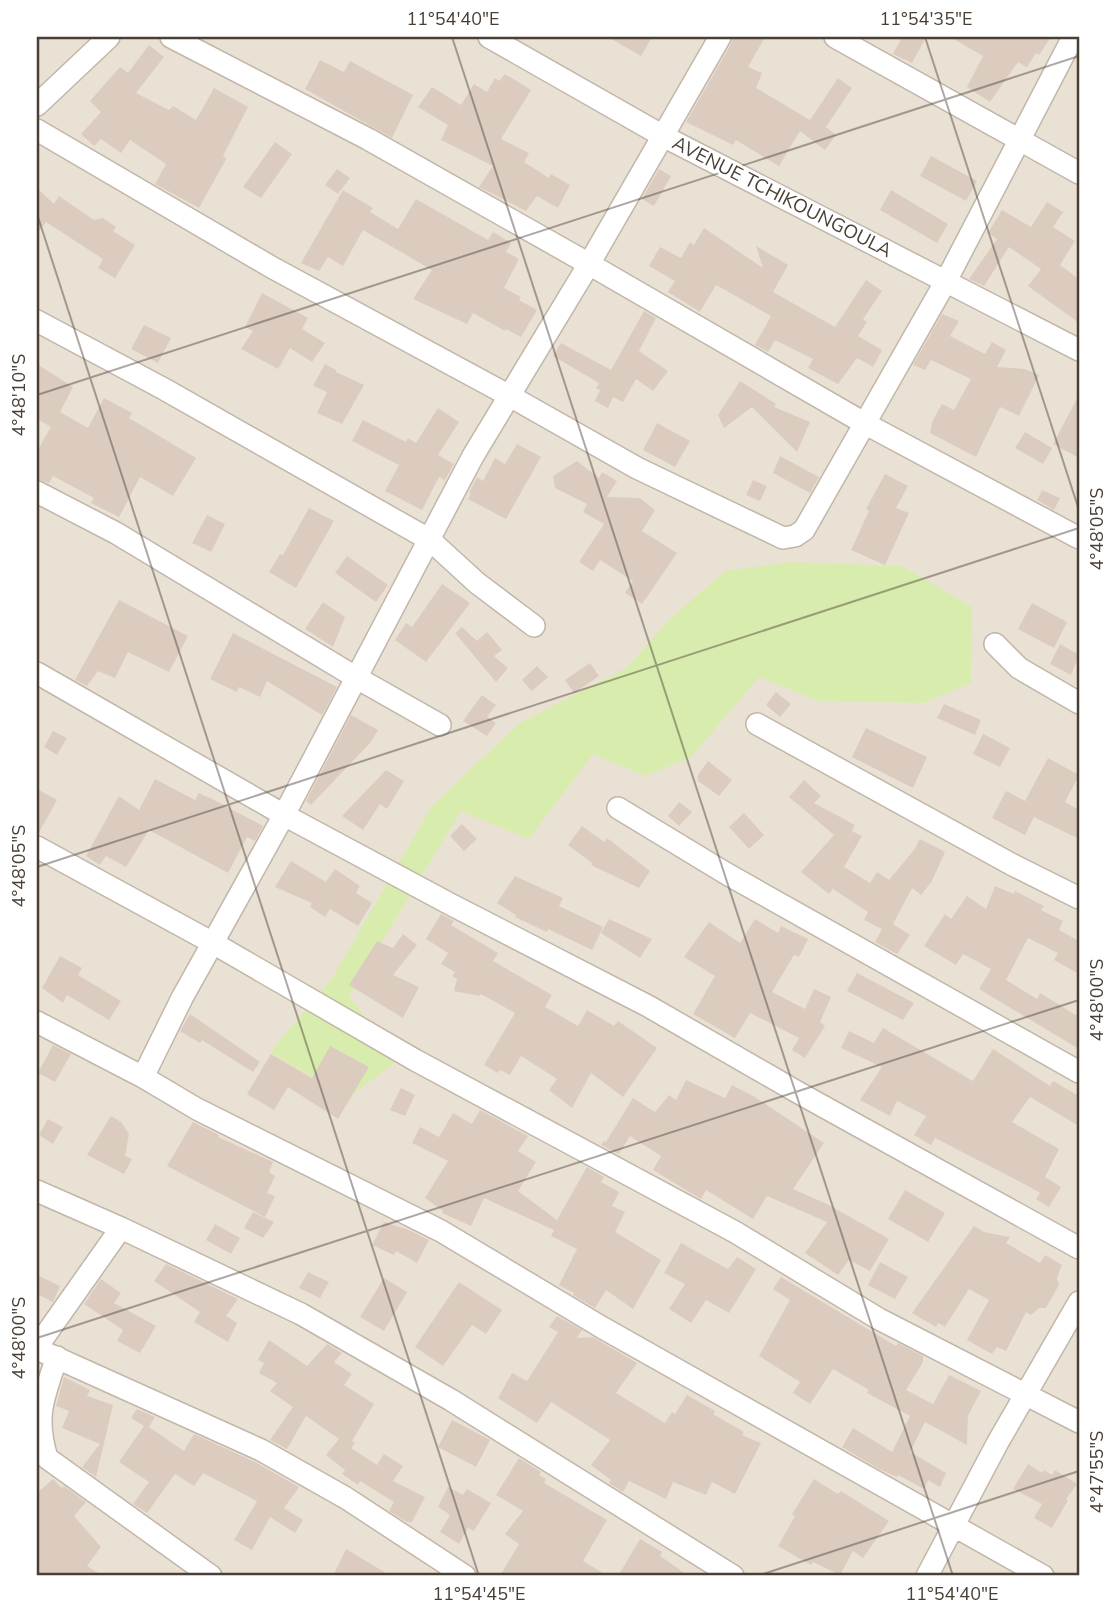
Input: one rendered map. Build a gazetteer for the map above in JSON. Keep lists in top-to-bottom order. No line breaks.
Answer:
{"streets":{"street":["AVENUE TCHIKOUNGOULA"]},"coordinates":["11°54'40\"E","11°54'35\"E","4°48'10\"S","4°48'05\"S","4°48'00\"S","4°47'55\"S","11°54'45\"E"]}
